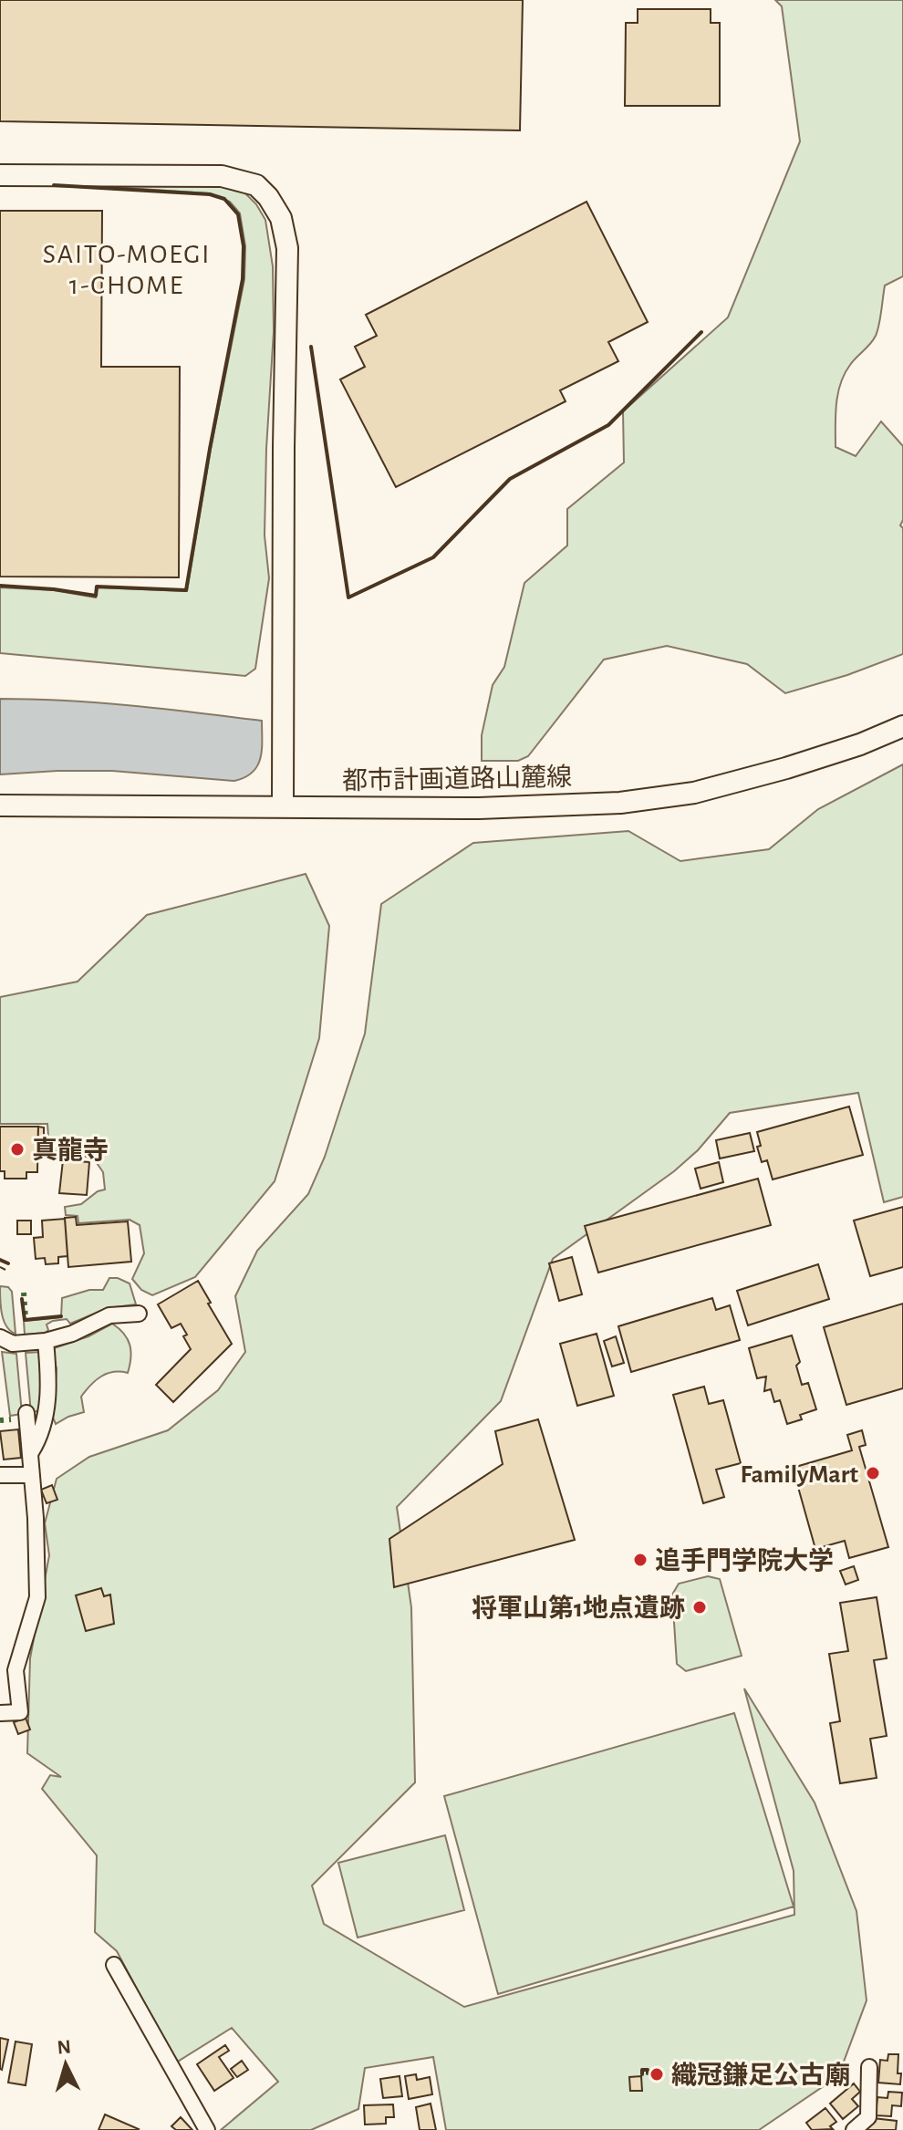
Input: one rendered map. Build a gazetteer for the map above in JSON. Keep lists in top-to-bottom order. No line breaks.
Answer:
{"streets":{"street":["都市計画道路山麓線"]},"districts":["SAITO-MOEGI 1-CHOME"],"places":["真龍寺","FamilyMart","追手門学院大学","将軍山第1地点遺跡","織冠鎌足公古廟"],"north":"top"}
